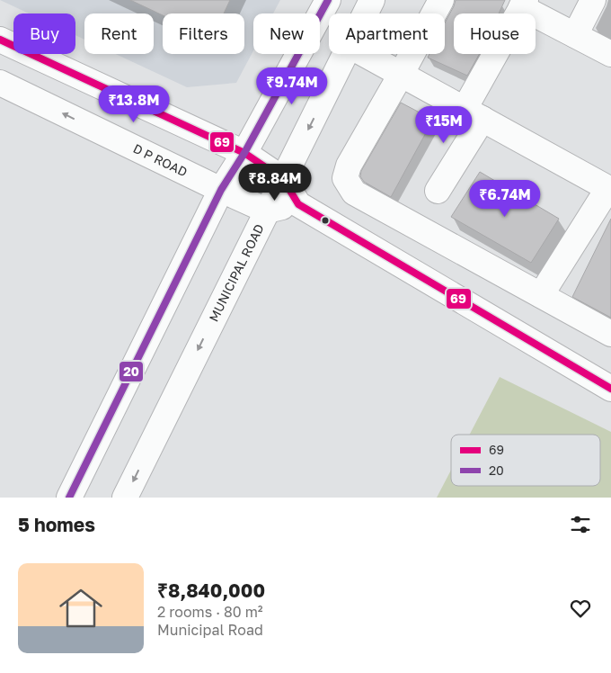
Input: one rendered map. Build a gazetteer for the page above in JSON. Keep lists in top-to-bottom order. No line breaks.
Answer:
{"streets":{"street":["D P ROAD","MUNICIPAL ROAD"]},"crossings":[["D P ROAD","MUNICIPAL ROAD"]],"lines":["transit line 20","transit line 69"],"legend":["69","20"],"page":{"chip":["Buy","Rent","Filters","New","Apartment","House"],"price":["₹9.74M","₹13.8M","₹15M","₹8.84M","₹6.74M"],"heading":"5 homes","list":[{"name":"₹8,840,000","note":"2 rooms · 80 m² · Municipal Road"}]}}
